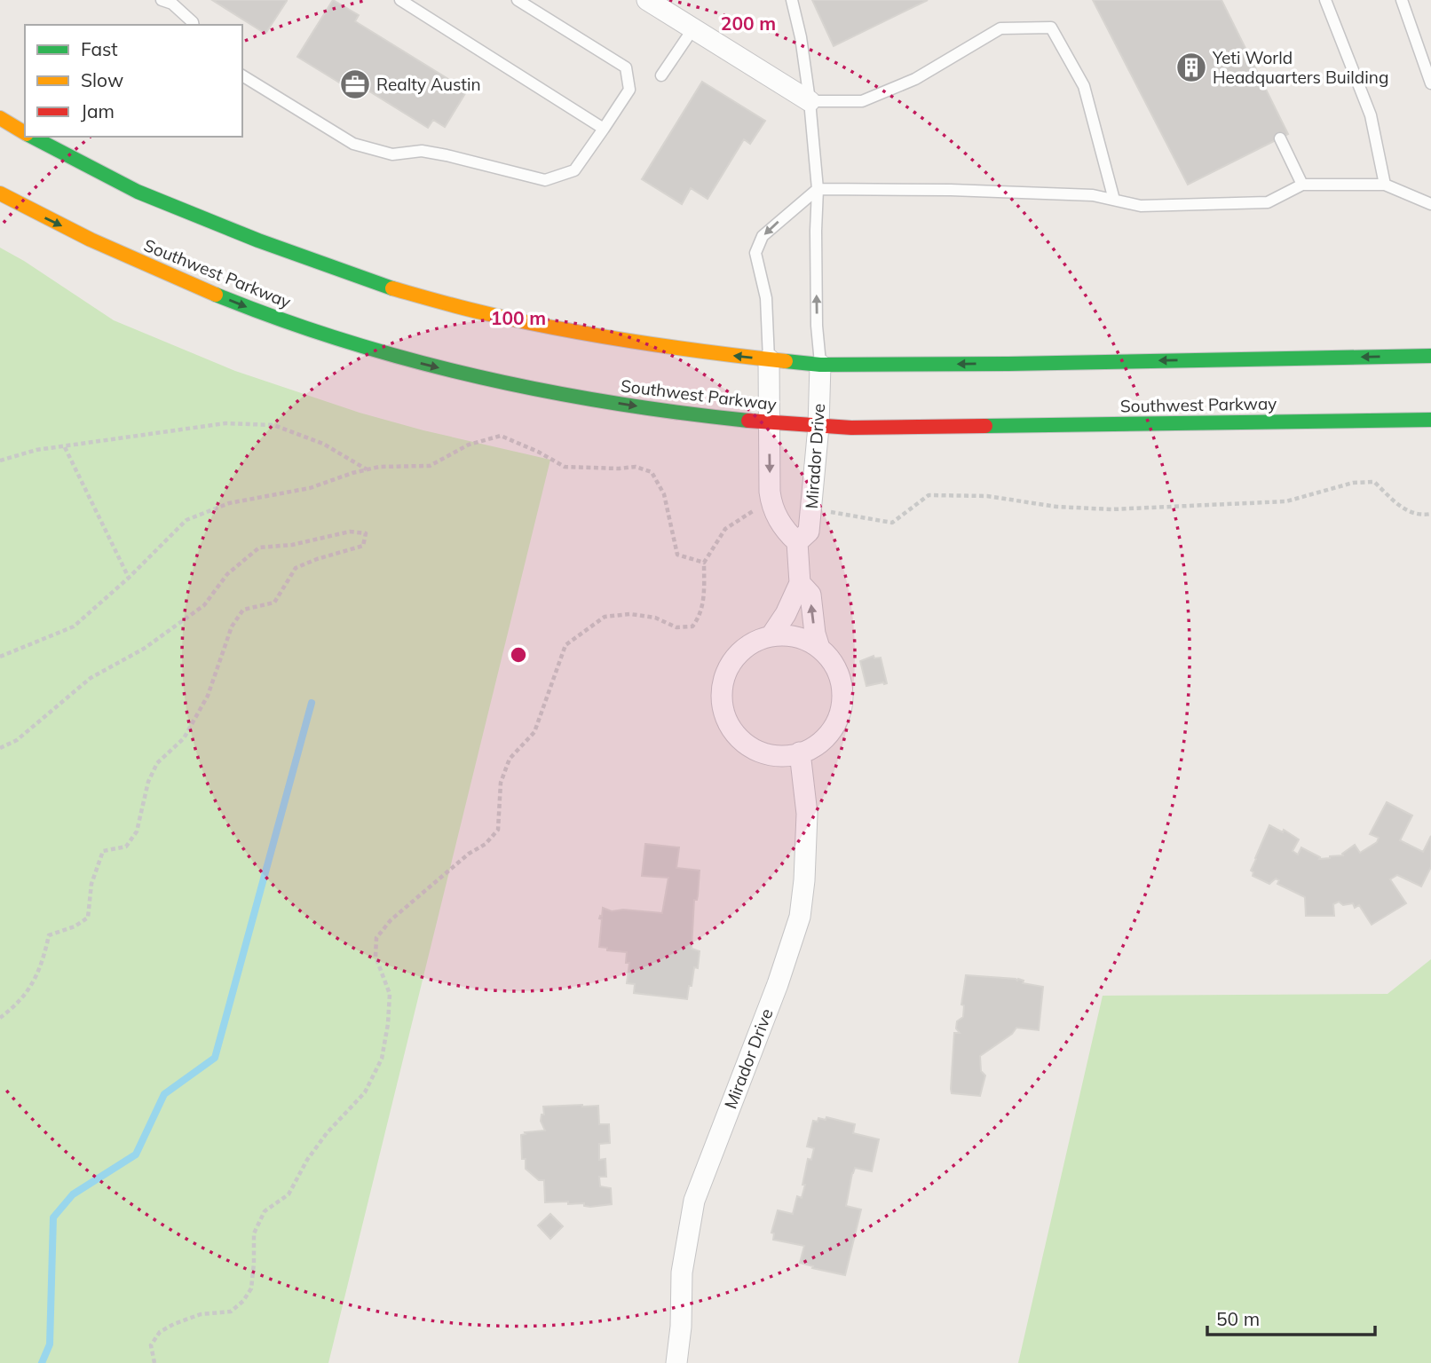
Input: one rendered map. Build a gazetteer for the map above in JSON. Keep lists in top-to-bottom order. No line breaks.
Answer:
{"streets":{"main road":["Southwest Parkway"],"street":["Mirador Drive"]},"crossings":[["Southwest Parkway","Mirador Drive"]],"places":{"building":["Yeti World Headquarters Building"],"office":["Realty Austin"]},"legend":["Fast","Slow","Jam"],"scale_bar":"50 m","rings":["200 m","100 m"]}
